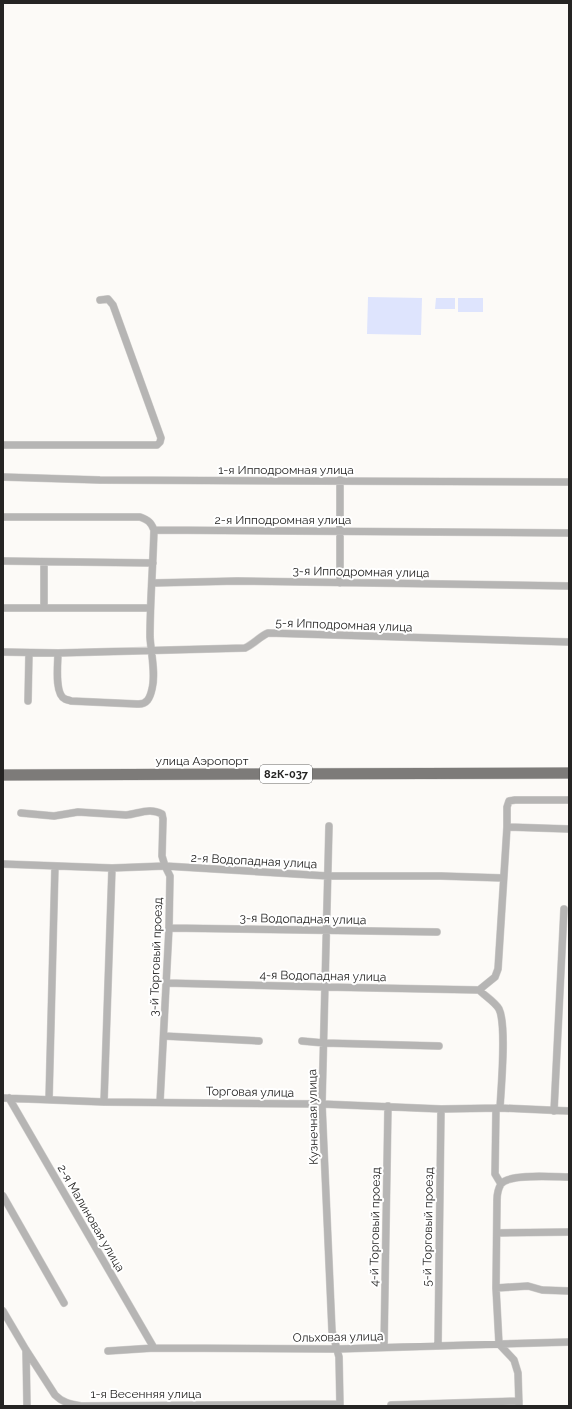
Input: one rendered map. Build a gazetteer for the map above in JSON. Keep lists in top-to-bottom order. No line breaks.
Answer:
{"streets":{"main road":["улица Аэропорт","82К-037"],"street":["1-я Ипподромная улица","2-я Ипподромная улица","3-я Ипподромная улица","5-я Ипподромная улица","2-я Водопадная улица","3-я Водопадная улица","3-й Торговый проезд","4-я Водопадная улица","Торговая улица","Кузнечная улица","2-я Малиновая улица","4-й Торговый проезд","5-й Торговый проезд","Ольховая улица","1-я Весенняя улица"]},"crossings":[["2-я Водопадная улица","3-й Торговый проезд"],["2-я Водопадная улица","Кузнечная улица"],["3-я Водопадная улица","3-й Торговый проезд"],["3-я Водопадная улица","Кузнечная улица"],["3-й Торговый проезд","4-я Водопадная улица"],["3-й Торговый проезд","Торговая улица"],["4-я Водопадная улица","Кузнечная улица"],["Торговая улица","Кузнечная улица"],["Торговая улица","2-я Малиновая улица"],["Торговая улица","4-й Торговый проезд"],["Торговая улица","5-й Торговый проезд"],["Кузнечная улица","Ольховая улица"],["Кузнечная улица","1-я Весенняя улица"],["2-я Малиновая улица","Ольховая улица"],["4-й Торговый проезд","Ольховая улица"],["5-й Торговый проезд","Ольховая улица"]]}
